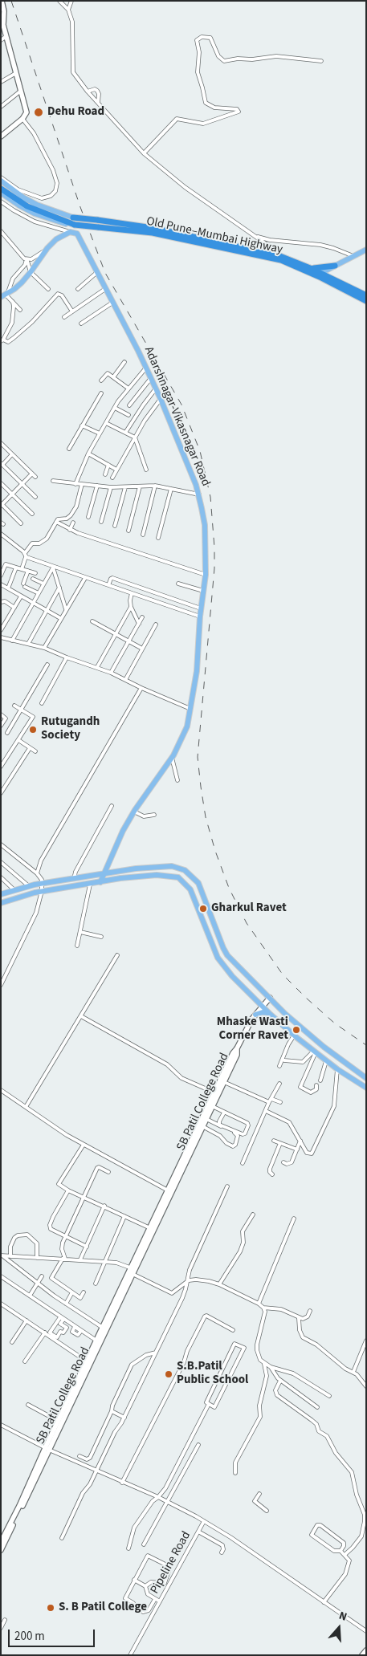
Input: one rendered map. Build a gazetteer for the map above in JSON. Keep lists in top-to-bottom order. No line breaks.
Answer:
{"streets":{"highway":["Old Pune–Mumbai Highway"],"main road":["Adarshnagar-Vikasnagar Road"],"street":["SB Patil College Road","Pipeline Road"]},"places":["Dehu Road","Rutugandh Society","Gharkul Ravet","Mhaske Wasti Corner Ravet","S.B.Patil Public School","S. B Patil College"],"scale_bar":"200 m","north":"top"}
